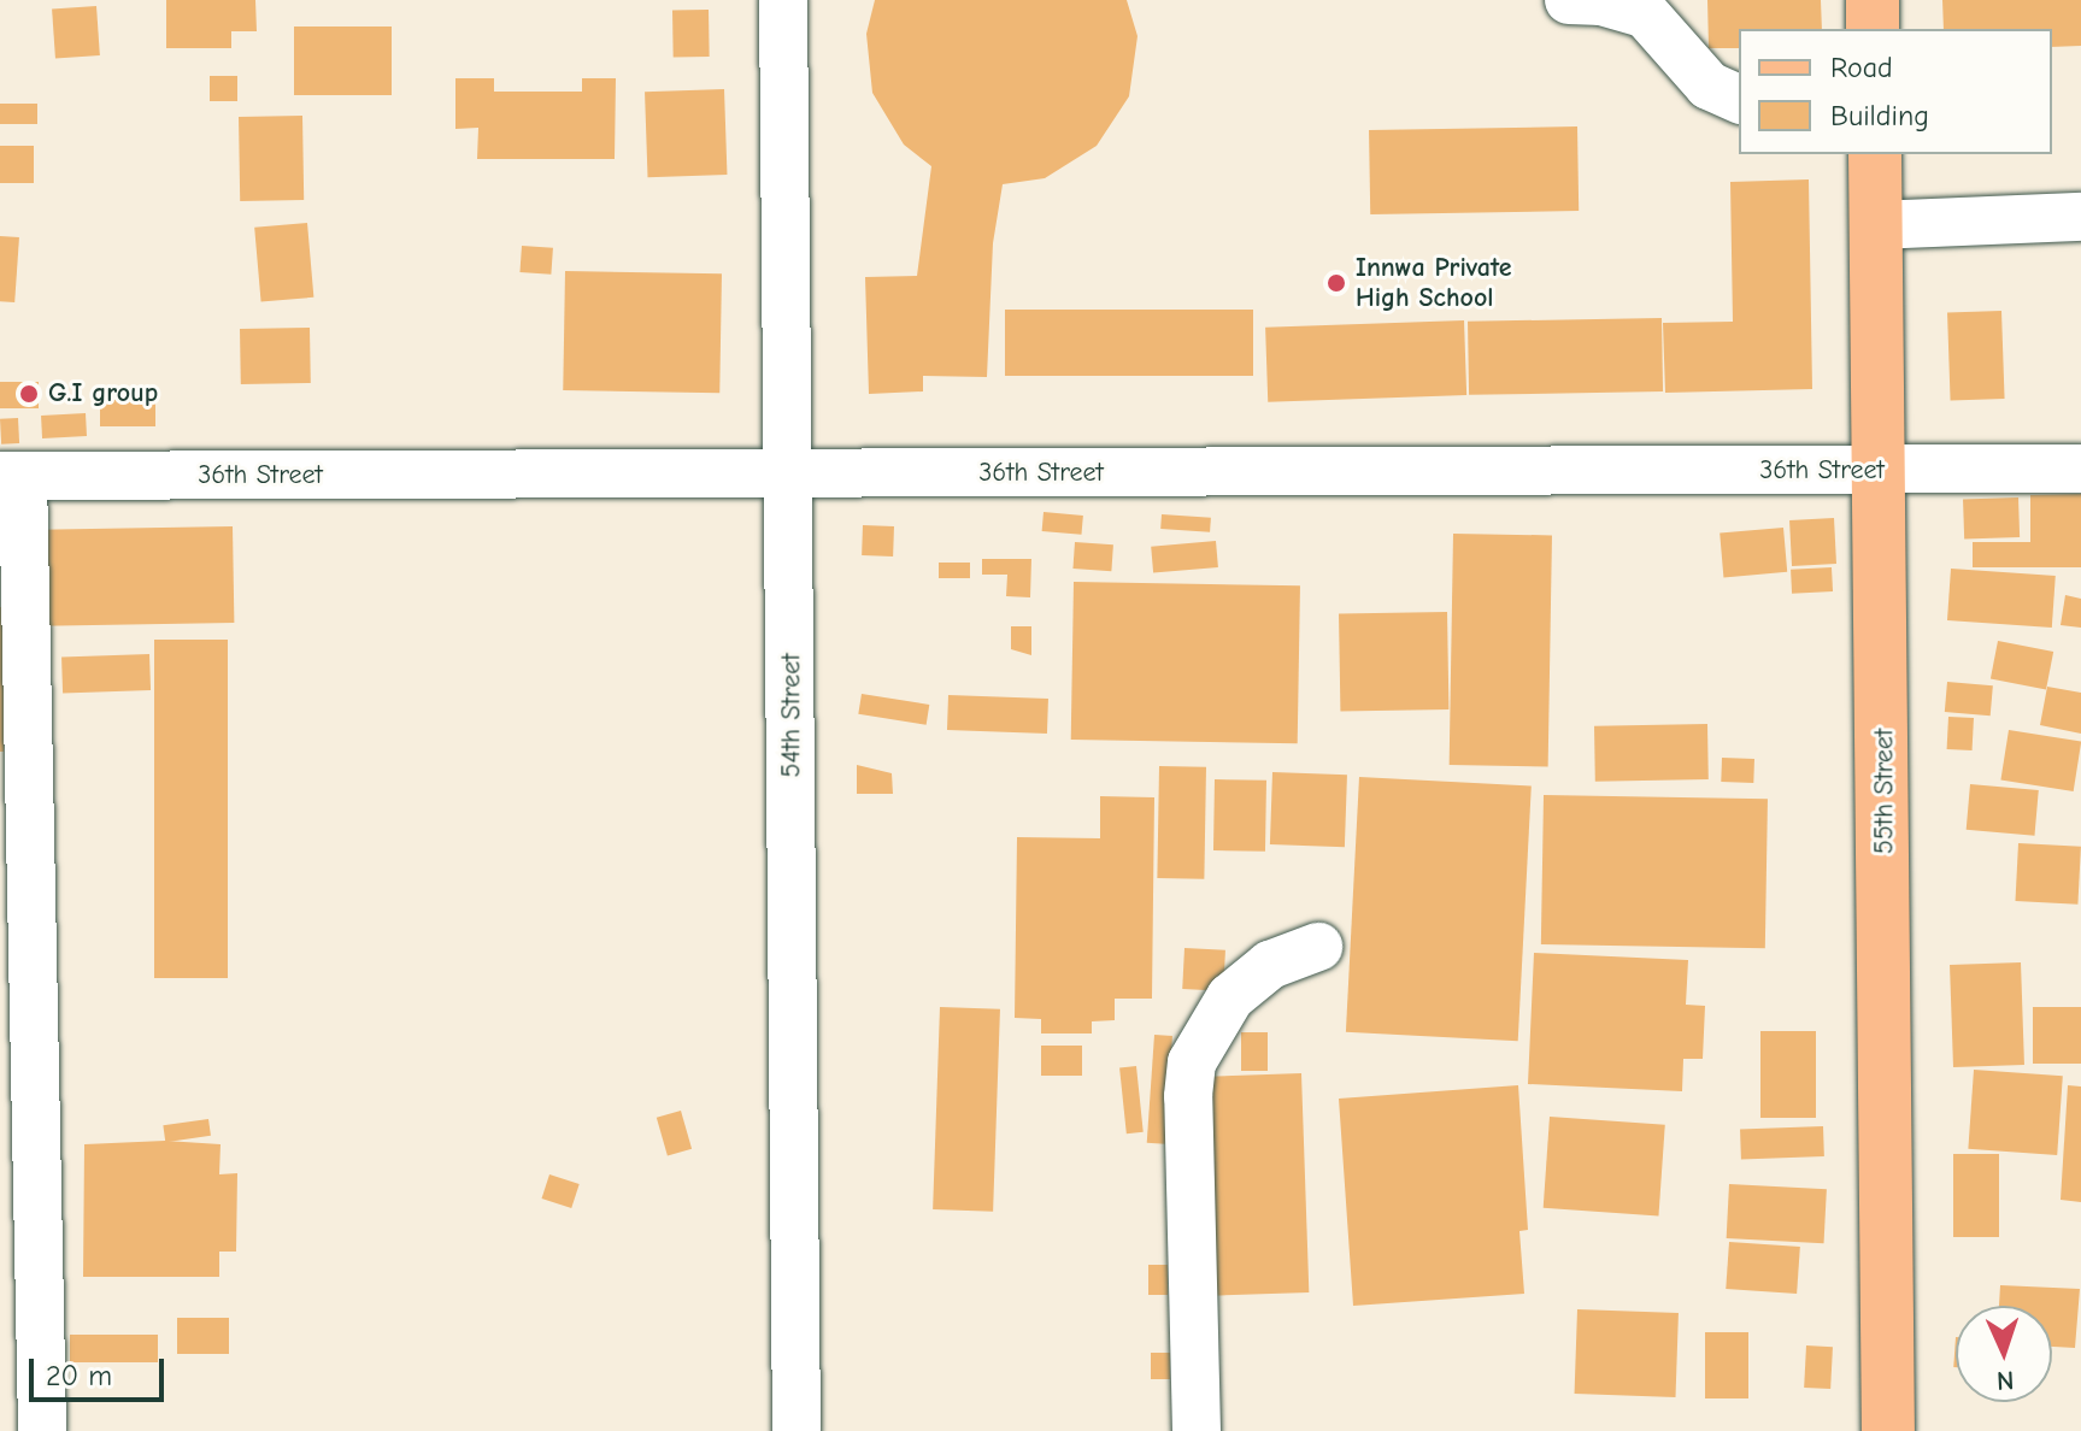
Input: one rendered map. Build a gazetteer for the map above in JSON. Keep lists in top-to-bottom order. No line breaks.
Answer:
{"streets":{"main road":["55th Street"],"street":["36th Street","54th Street"]},"crossings":[["36th Street","54th Street"],["36th Street","55th Street"]],"places":["Innwa Private High School","G.I group"],"legend":["Road","Building"],"scale_bar":"20 m","north":"bottom"}
